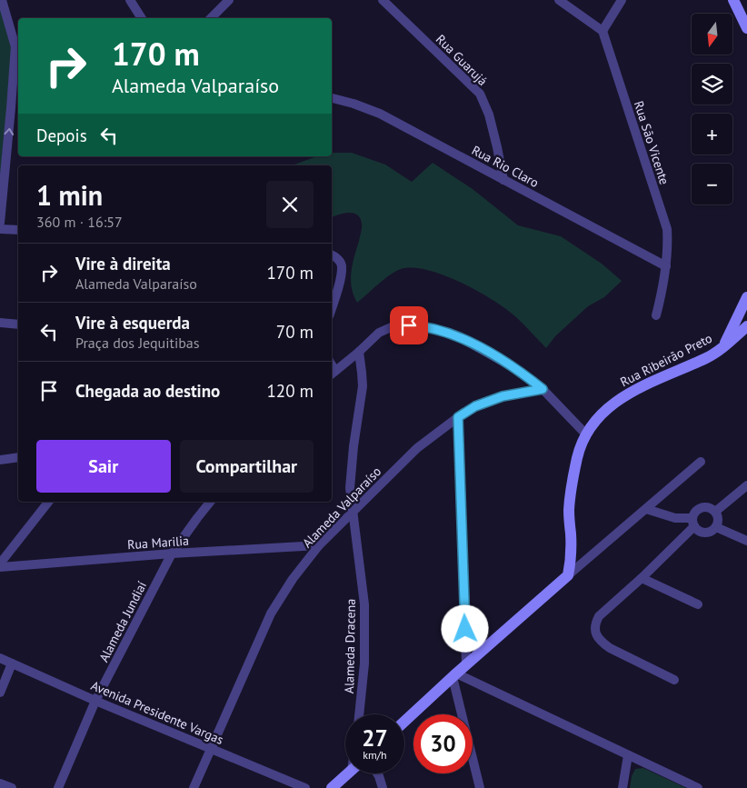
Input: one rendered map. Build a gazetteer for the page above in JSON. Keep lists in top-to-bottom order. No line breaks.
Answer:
{"streets":{"main road":["Rua Ribeirão Preto"],"street":["Rua Guarujá","Rua São Vicente","Rua Rio Claro","Alameda Valparaíso","Rua Marilia","Alameda Jundiaí","Alameda Dracena","Avenida Presidente Vargas"]},"crossings":[["Rua Guarujá","Rua Rio Claro"],["Rua São Vicente","Rua Rio Claro"],["Alameda Valparaíso","Rua Marilia"],["Alameda Valparaíso","Alameda Dracena"],["Alameda Valparaíso","Avenida Presidente Vargas"],["Rua Marilia","Alameda Jundiaí"],["Alameda Jundiaí","Avenida Presidente Vargas"]],"north":"bottom","page":{"map_buttons":["+","−"],"turn":["170 m","Alameda Valparaíso"],"then":"Depois","heading":["1 min","360 m · 16:57"],"list":[{"name":"Vire à direita","note":"Alameda Valparaíso","value":"170 m"},{"name":"Vire à esquerda","note":"Praça dos Jequitibas","value":"70 m"},{"name":"Chegada ao destino","value":"120 m"}],"buttons":["Sair","Compartilhar"],"speed":"27 km/h","limit":"30"}}
